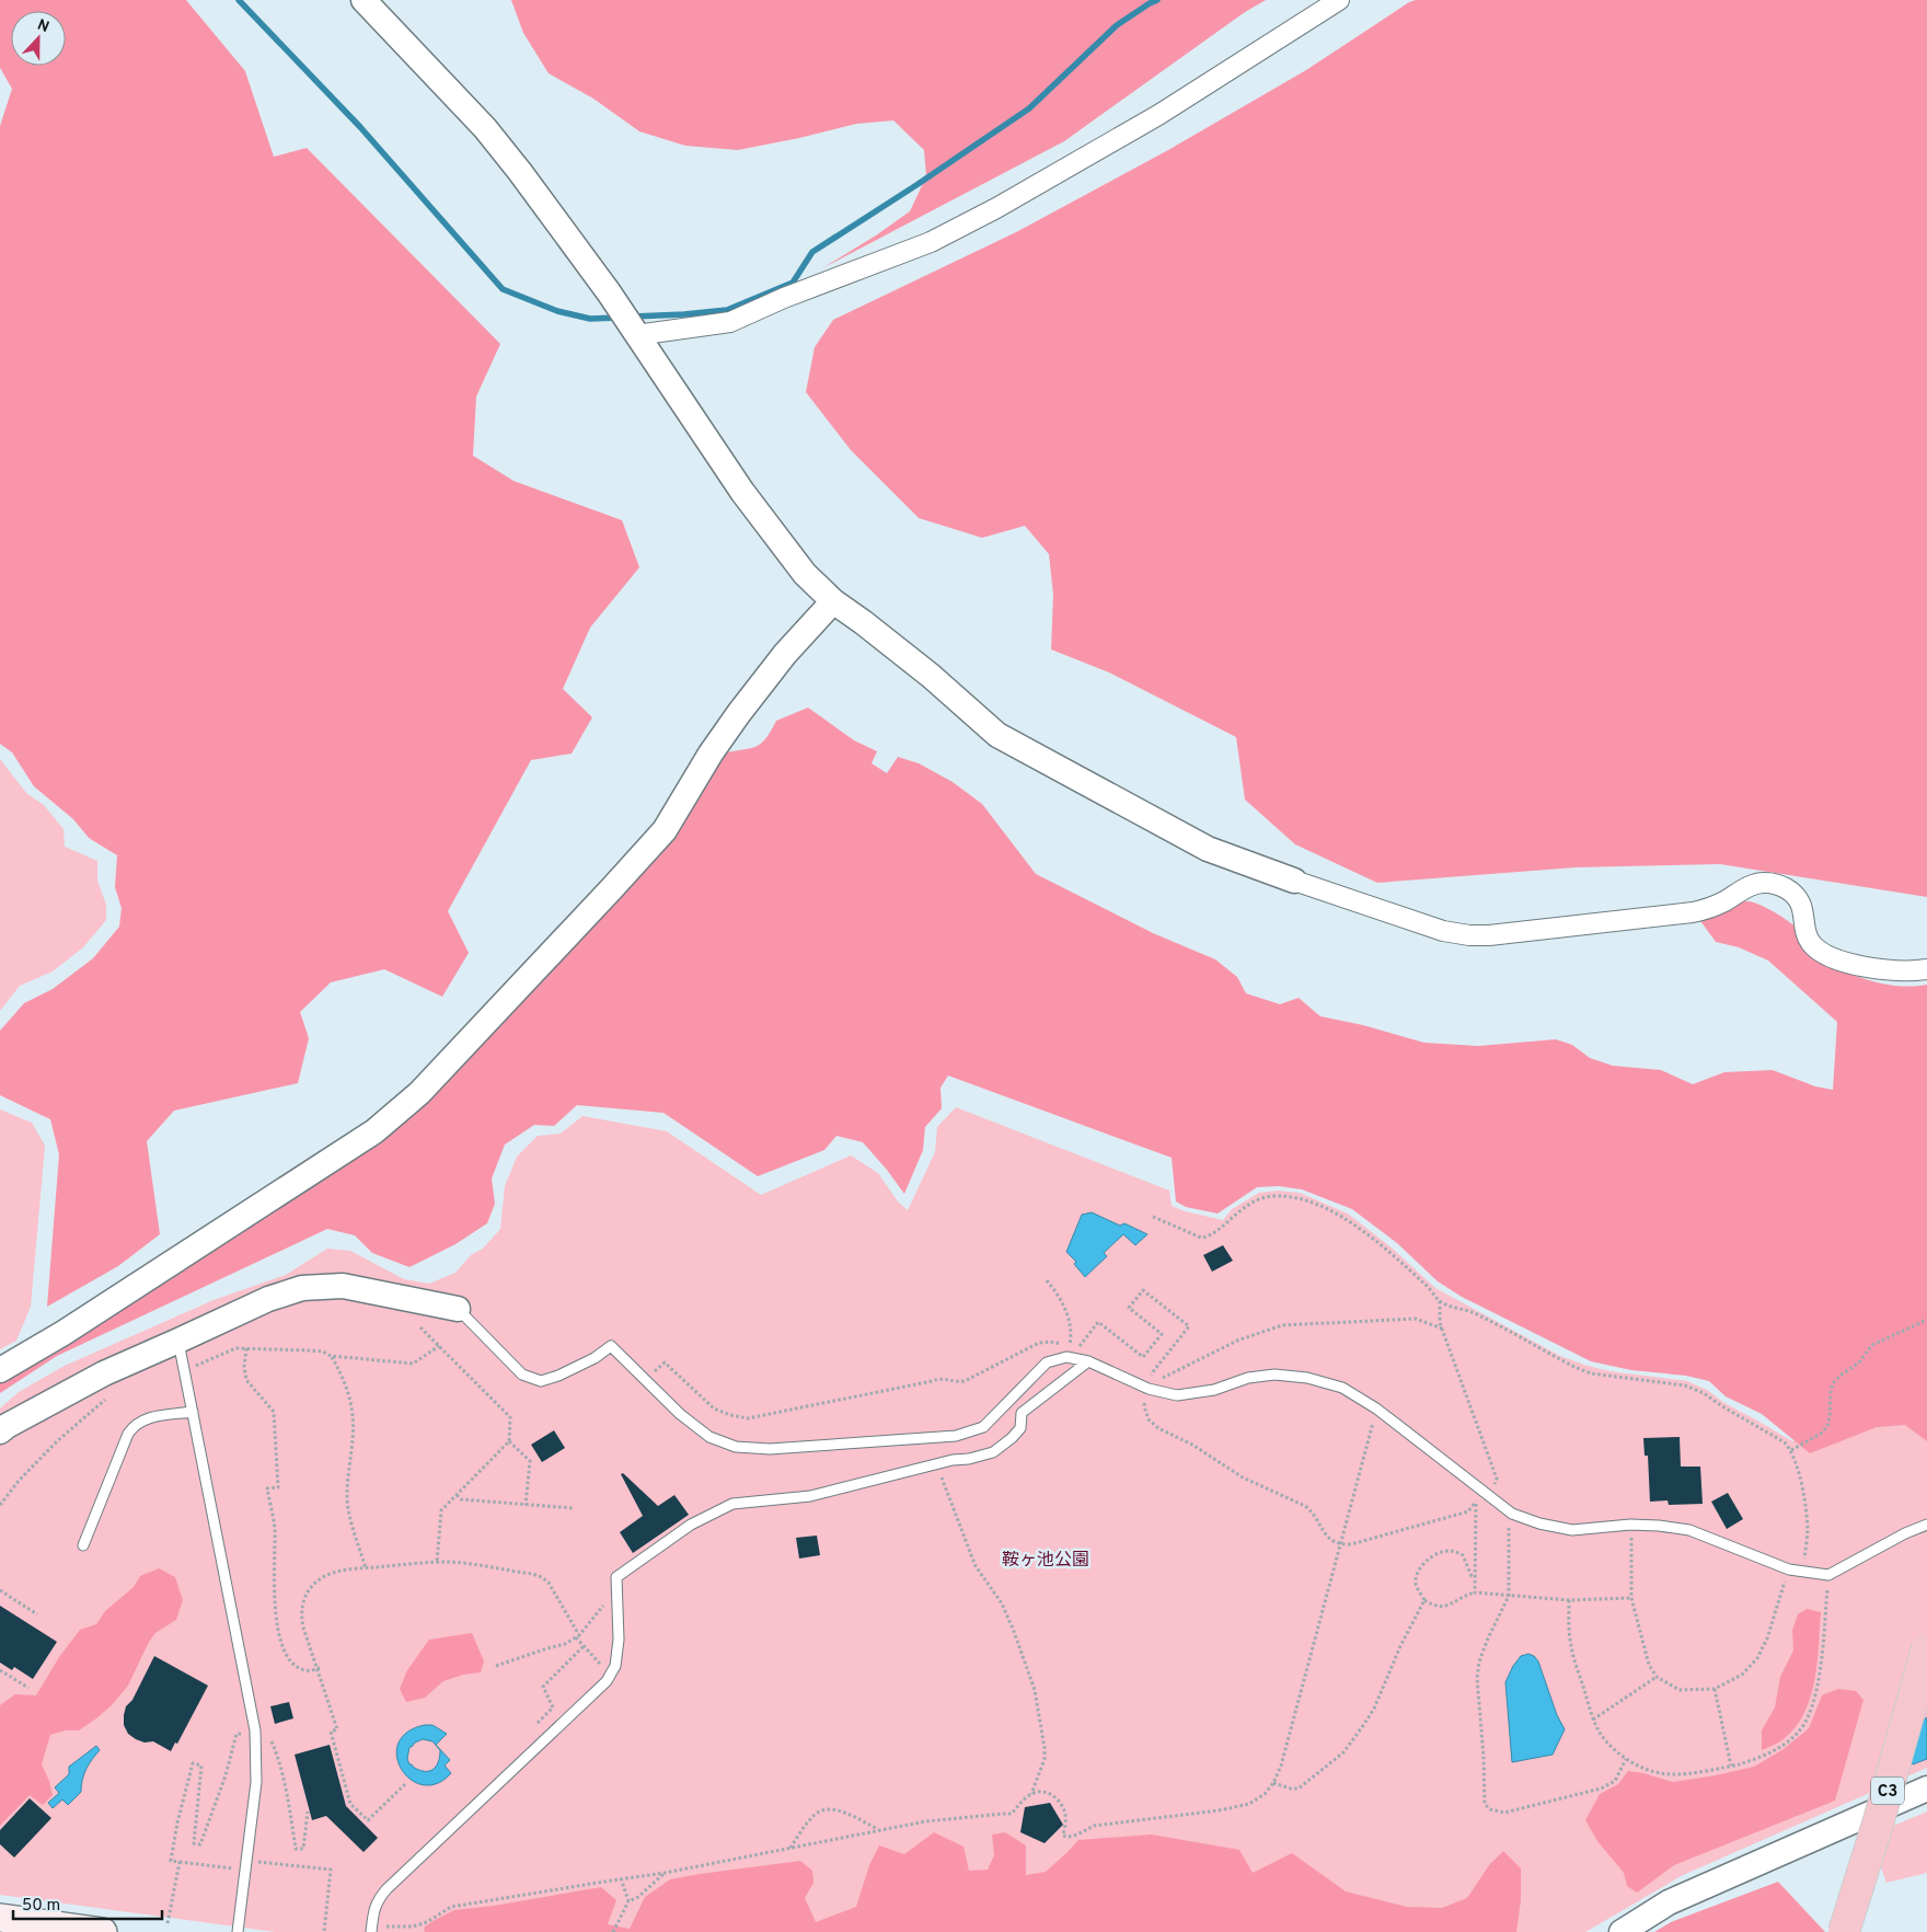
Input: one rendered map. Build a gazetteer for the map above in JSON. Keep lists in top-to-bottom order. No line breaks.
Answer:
{"streets":{"highway":["C3"]},"parks":["鞍ヶ池公園"],"scale_bar":"50 m","north":"top"}
